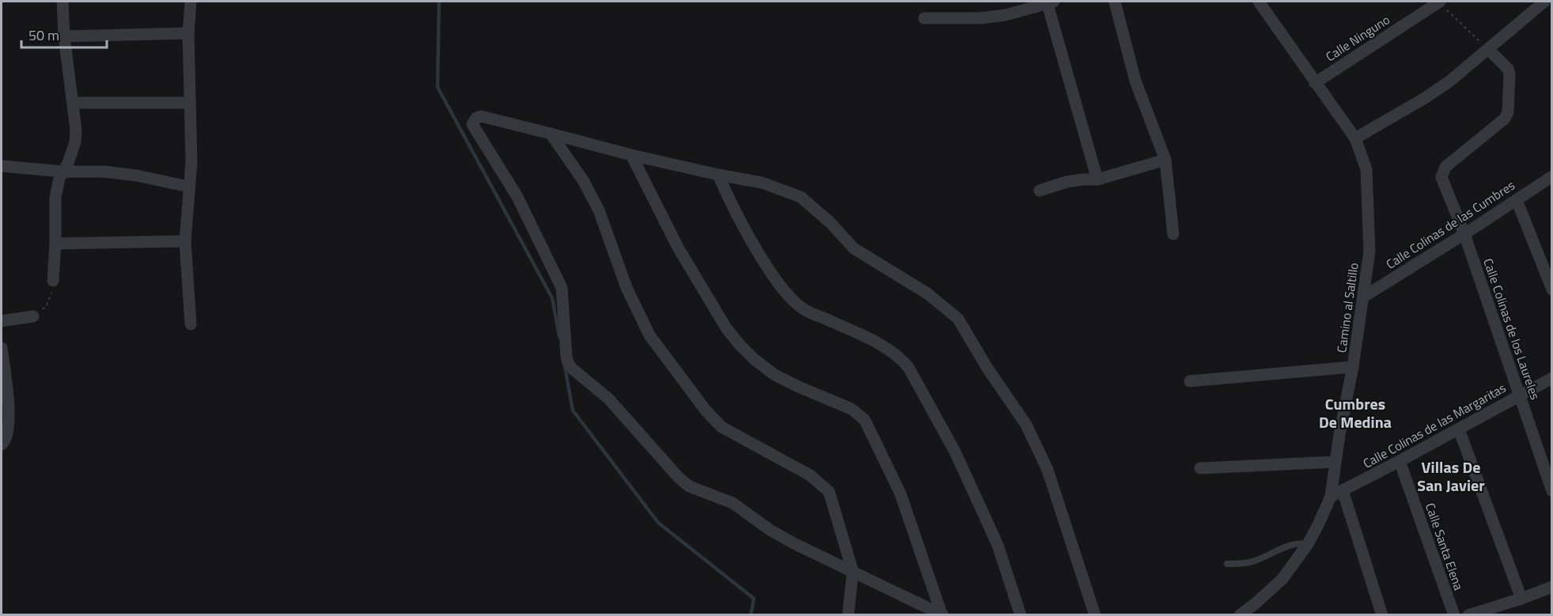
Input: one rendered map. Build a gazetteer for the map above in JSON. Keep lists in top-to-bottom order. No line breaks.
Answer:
{"streets":{"street":["Calle Ninguno","Calle Colinas de las Cumbres","Camino al Saltillo","Calle Colinas de los Laureles","Calle Colinas de las Margaritas","Calle Santa Elena"]},"crossings":[["Calle Ninguno","Camino al Saltillo"],["Calle Colinas de las Cumbres","Camino al Saltillo"],["Calle Colinas de las Cumbres","Calle Colinas de los Laureles"],["Camino al Saltillo","Calle Colinas de las Margaritas"],["Calle Colinas de los Laureles","Calle Colinas de las Margaritas"],["Calle Colinas de las Margaritas","Calle Santa Elena"]],"districts":["Cumbres De Medina","Villas De San Javier"],"scale_bar":"50 m"}
